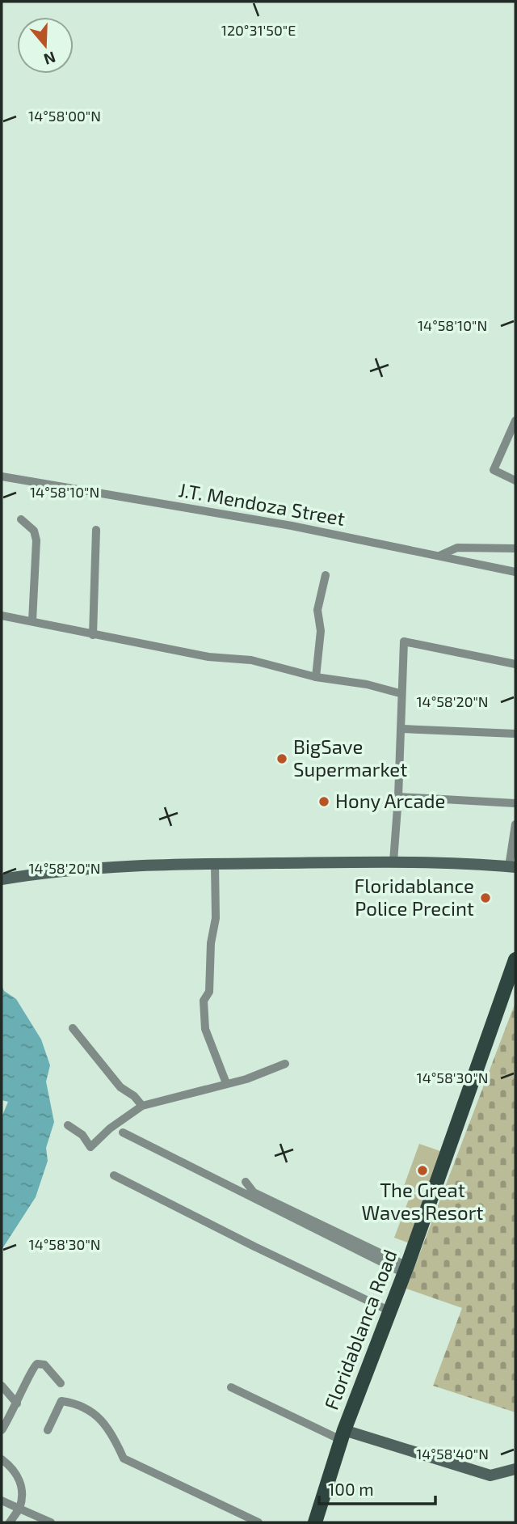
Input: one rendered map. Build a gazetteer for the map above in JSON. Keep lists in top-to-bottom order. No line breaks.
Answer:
{"streets":{"main road":["Floridablanca Road"],"street":["J.T. Mendoza Street"]},"places":["BigSave Supermarket","Hony Arcade","Floridablance Police Precint","The Great Waves Resort"],"scale_bar":"100 m","north":"bottom","coordinates":["120°31'50\"E","14°58'00\"N","14°58'10\"N","14°58'20\"N","14°58'30\"N","14°58'40\"N"]}
